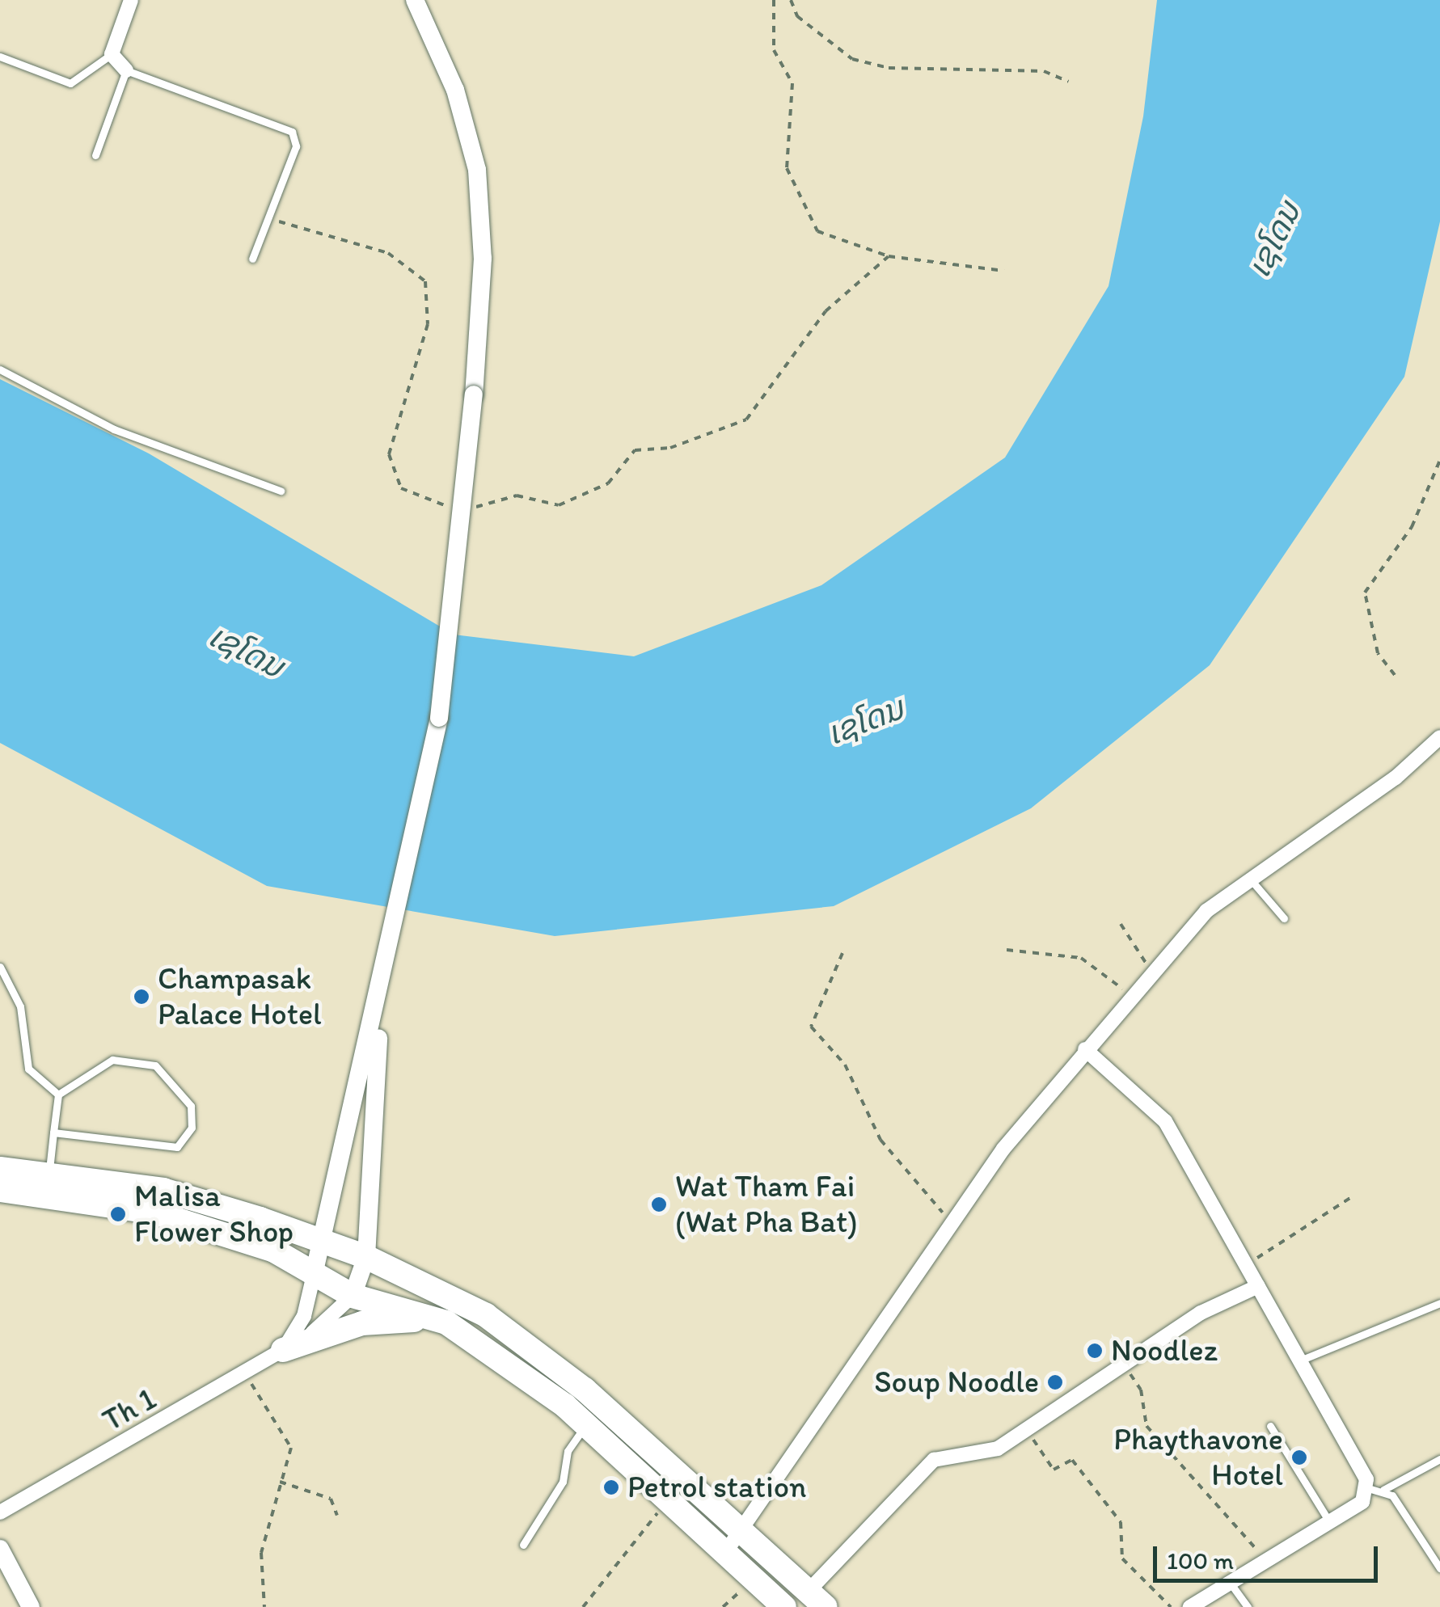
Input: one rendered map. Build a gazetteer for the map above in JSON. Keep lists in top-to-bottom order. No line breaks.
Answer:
{"streets":{"street":["Th 1"]},"water":["ເຊໂດນ"],"places":["Champasak Palace Hotel","Wat Tham Fai (Wat Pha Bat)","Malisa Flower Shop","Noodlez","Soup Noodle","Phaythavone Hotel","Petrol station"],"scale_bar":"100 m"}
